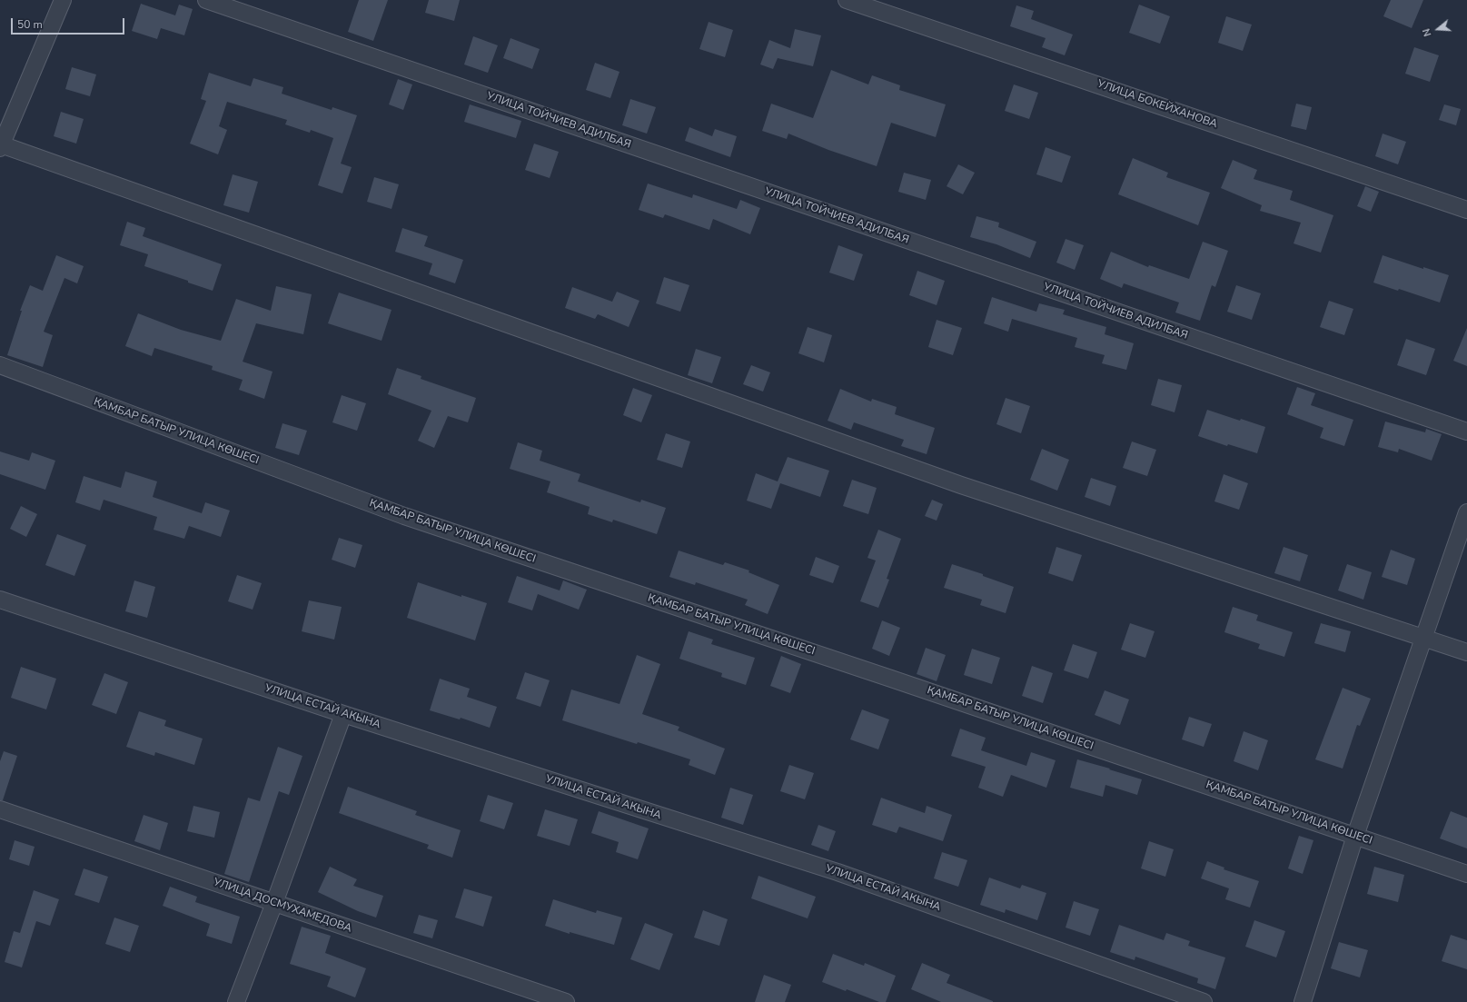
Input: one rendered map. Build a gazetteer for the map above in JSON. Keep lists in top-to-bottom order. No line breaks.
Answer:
{"streets":{"street":["УЛИЦА БОКЕЙХАНОВА","УЛИЦА ТОЙЧИЕВ АДИЛБАЯ","ҚАМБАР БАТЫР УЛИЦА КӨШЕСІ","УЛИЦА ЕСТАЙ АКЫНА","УЛИЦА ДОСМУХАМЕДОВА"]},"scale_bar":"50 m","north":"left"}
